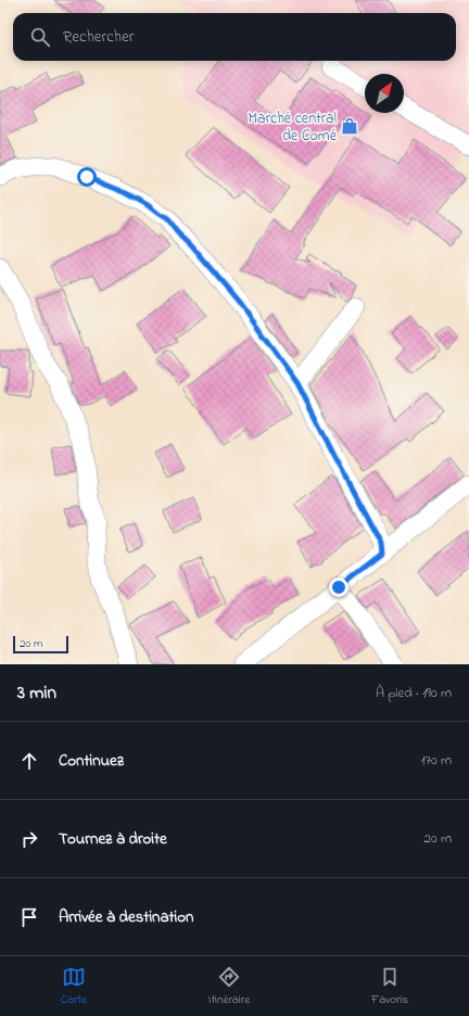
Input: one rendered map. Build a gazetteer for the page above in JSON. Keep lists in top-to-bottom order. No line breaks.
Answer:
{"places":{"shop":["Marché central de Comé"]},"scale_bar":"20 m","north":"top right","page":{"search":"Rechercher","scale":"20 m","heading":["3 min","À pied · 190 m"],"list":[["Continuez","170 m"],["Tournez à droite","20 m"],"Arrivée à destination"],"nav":["Carte","Itinéraire","Favoris"]}}
